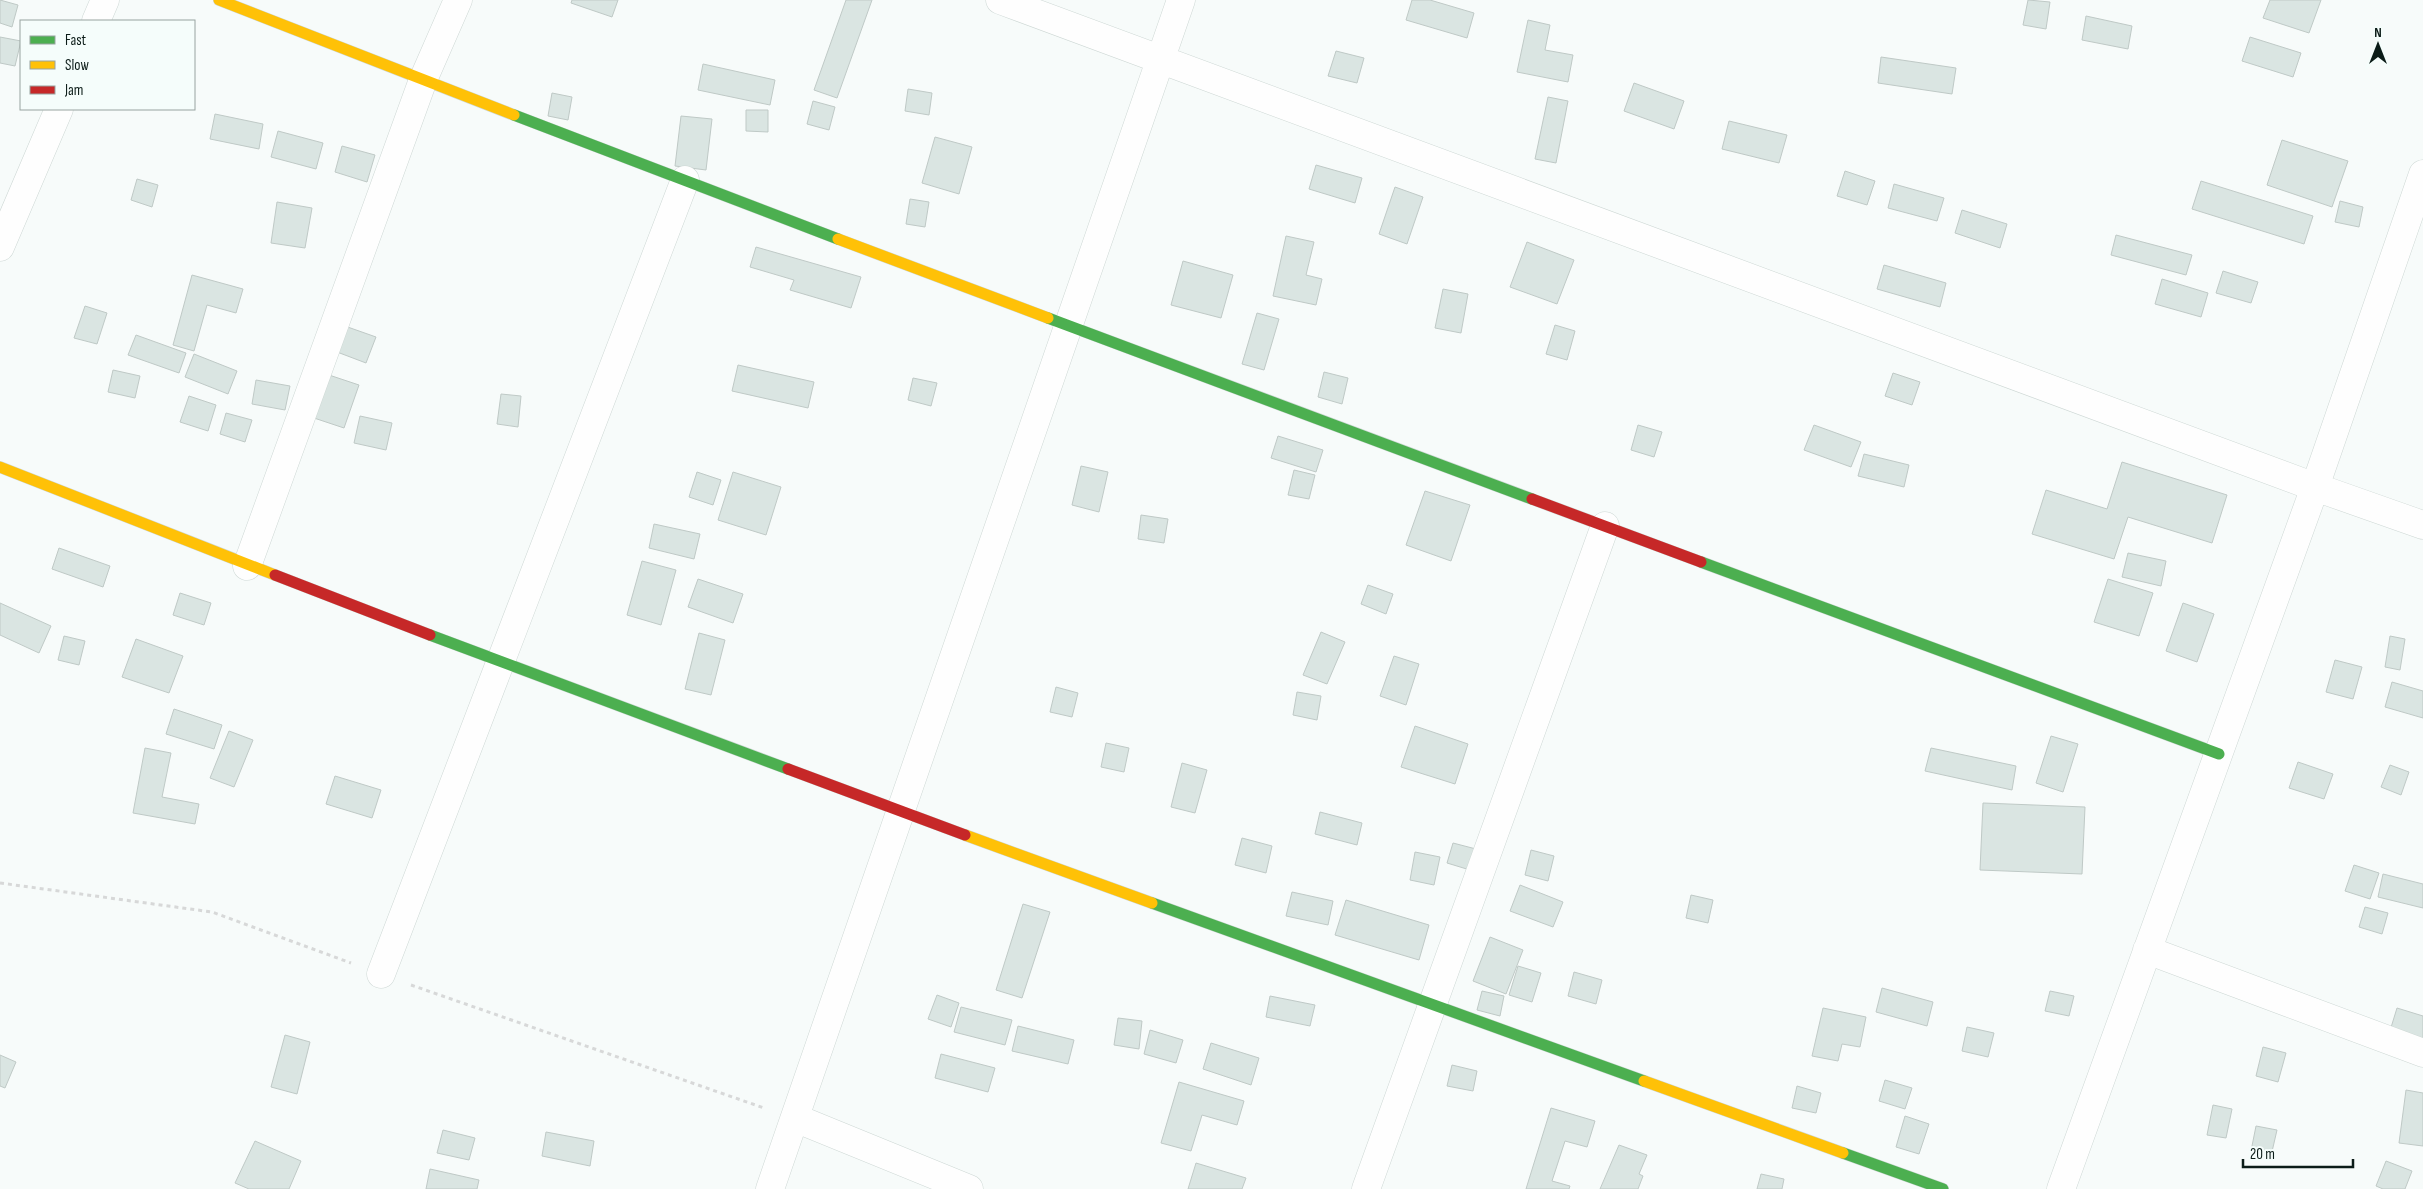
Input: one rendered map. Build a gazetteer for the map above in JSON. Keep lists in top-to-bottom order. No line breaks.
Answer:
{"legend":["Fast","Slow","Jam"],"scale_bar":"20 m","north":"top"}
